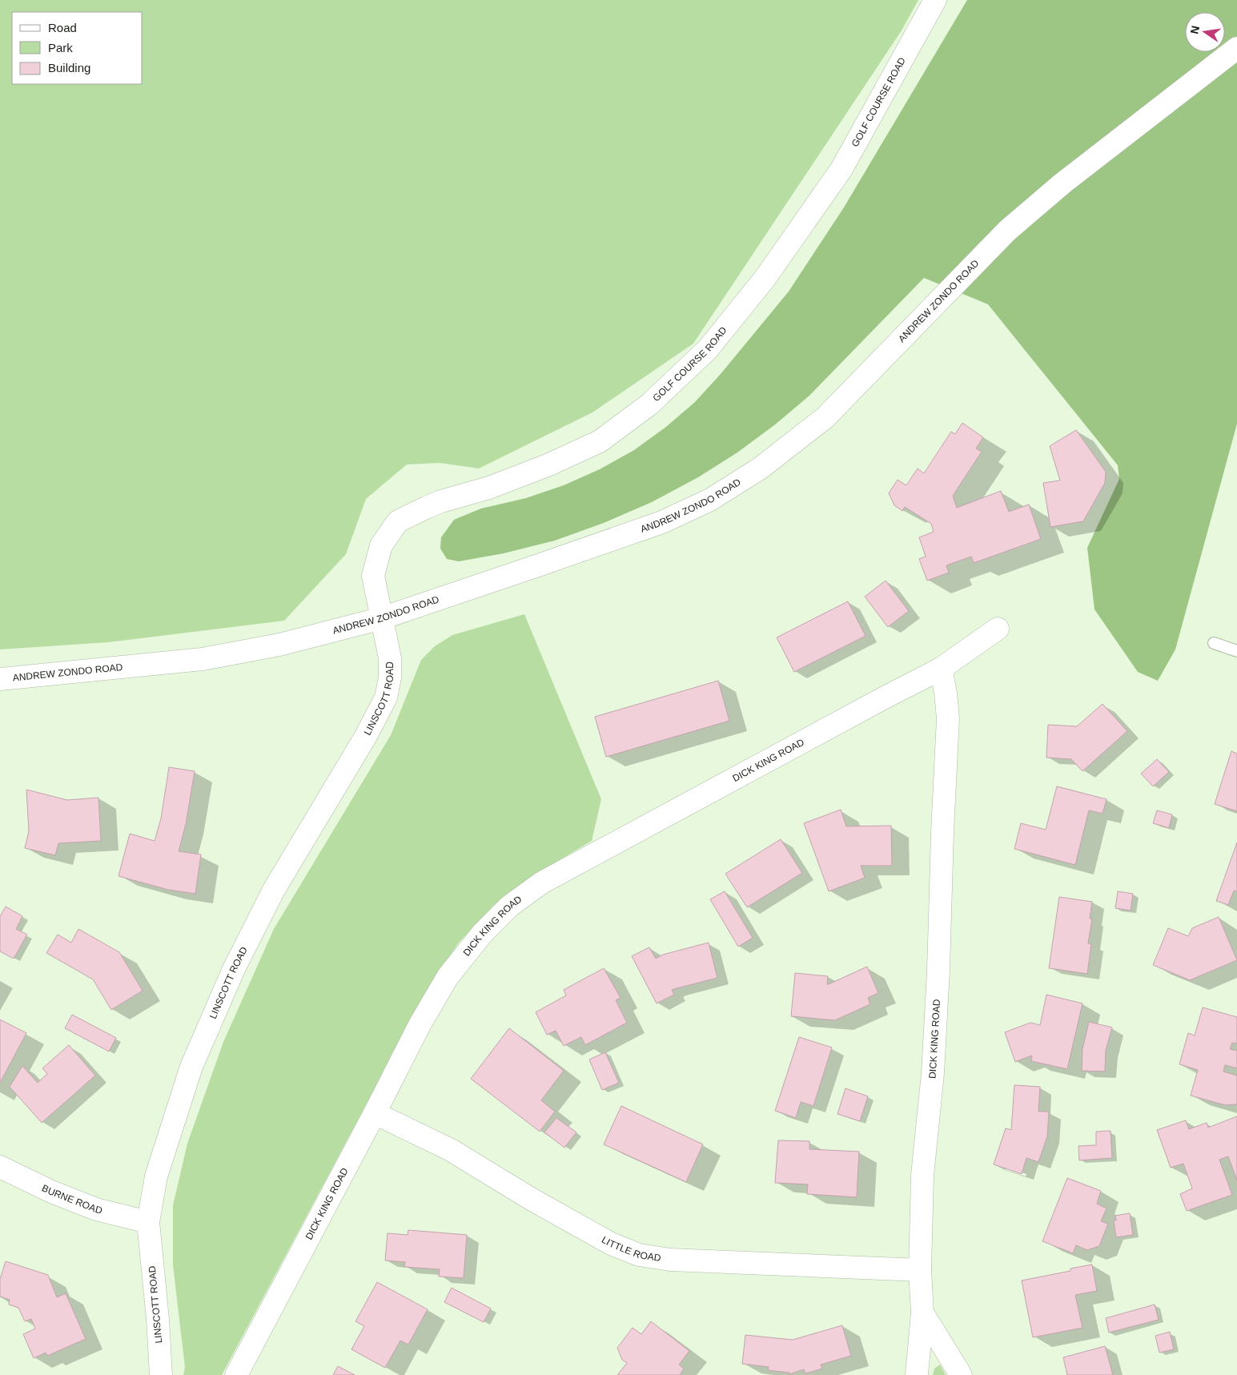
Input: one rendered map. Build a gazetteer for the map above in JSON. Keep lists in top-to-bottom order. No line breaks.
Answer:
{"streets":{"street":["GOLF COURSE ROAD","ANDREW ZONDO ROAD","LINSCOTT ROAD","DICK KING ROAD","BURNE ROAD","LITTLE ROAD"]},"crossings":[["GOLF COURSE ROAD","ANDREW ZONDO ROAD"],["GOLF COURSE ROAD","LINSCOTT ROAD"],["ANDREW ZONDO ROAD","LINSCOTT ROAD"],["LINSCOTT ROAD","BURNE ROAD"],["DICK KING ROAD","LITTLE ROAD"]],"legend":["Road","Park","Building"],"north":"left"}
